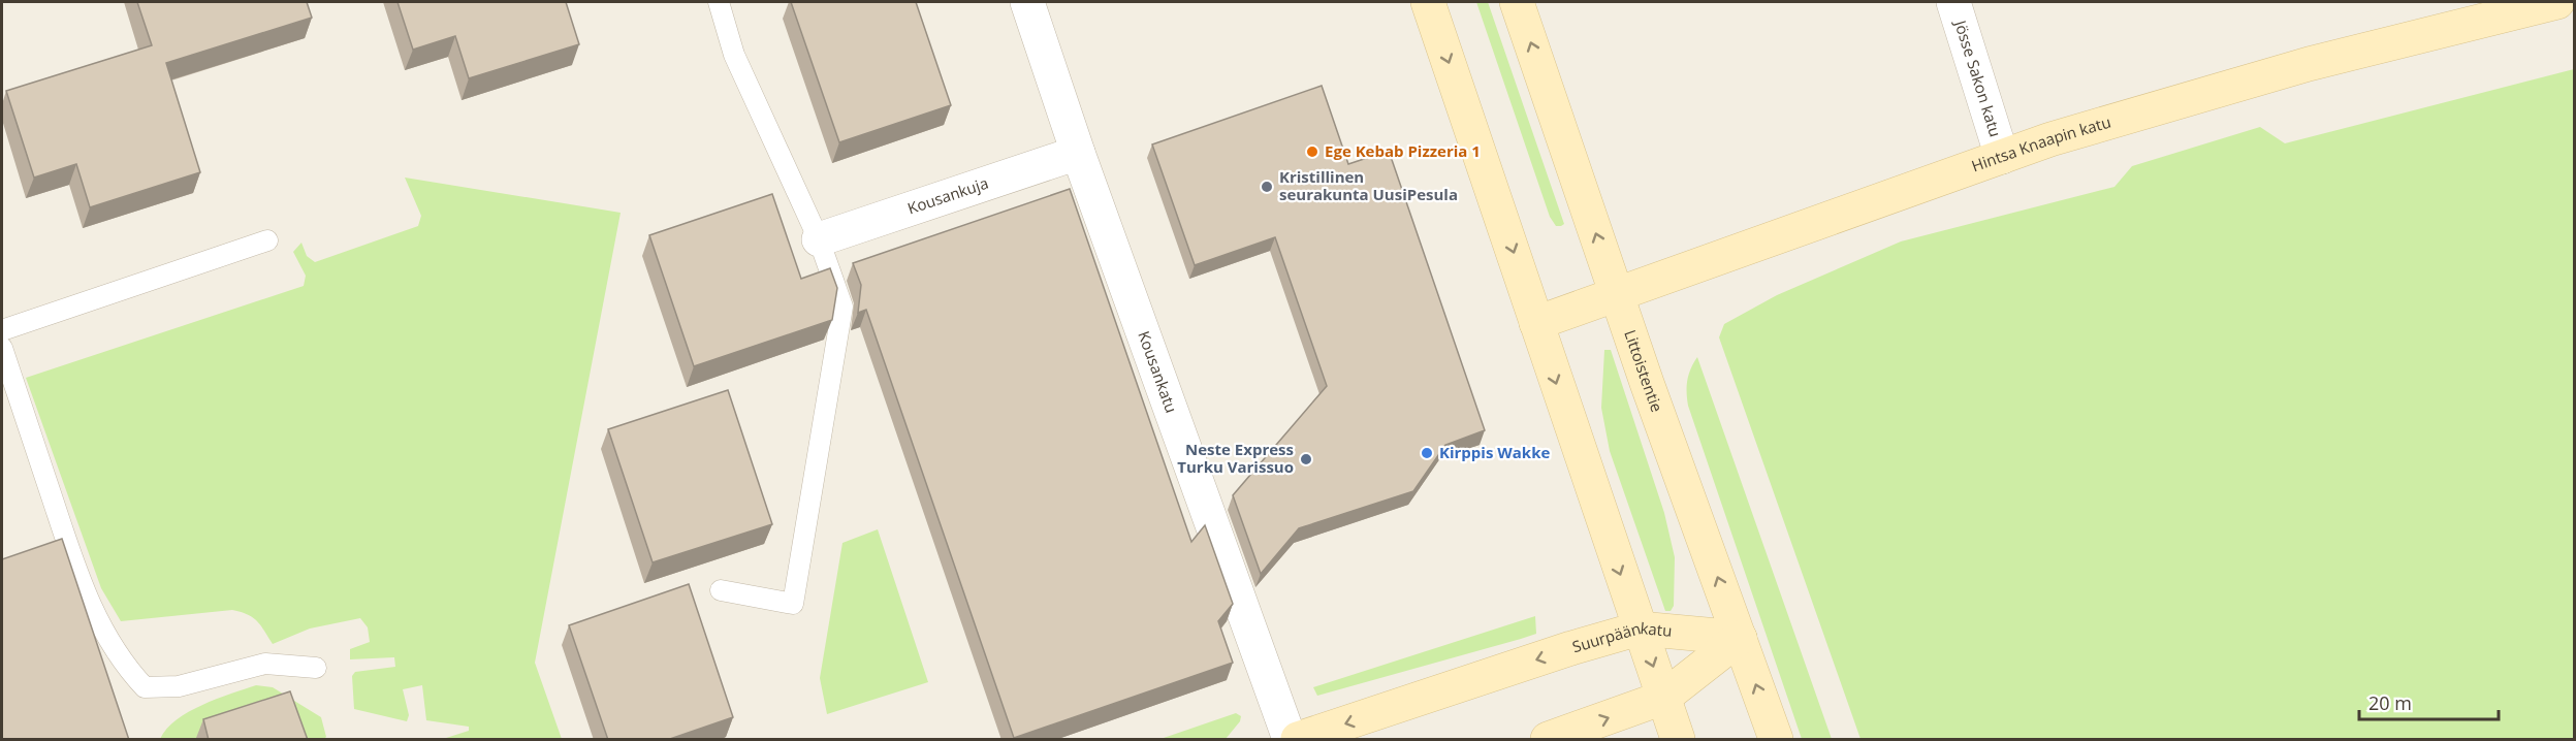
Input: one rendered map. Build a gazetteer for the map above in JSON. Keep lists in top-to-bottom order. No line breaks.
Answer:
{"streets":{"street":["Jösse Sakon katu","Hintsa Knaapin katu","Kousankuja","Kousankatu","Littoistentie","Suurpäänkatu"]},"crossings":[["Jösse Sakon katu","Hintsa Knaapin katu"],["Hintsa Knaapin katu","Littoistentie"],["Kousankuja","Kousankatu"],["Littoistentie","Suurpäänkatu"]],"places":["Ege Kebab Pizzeria 1","Kristillinen seurakunta UusiPesula","Kirppis Wakke","Neste Express Turku Varissuo"],"scale_bar":"20 m"}
